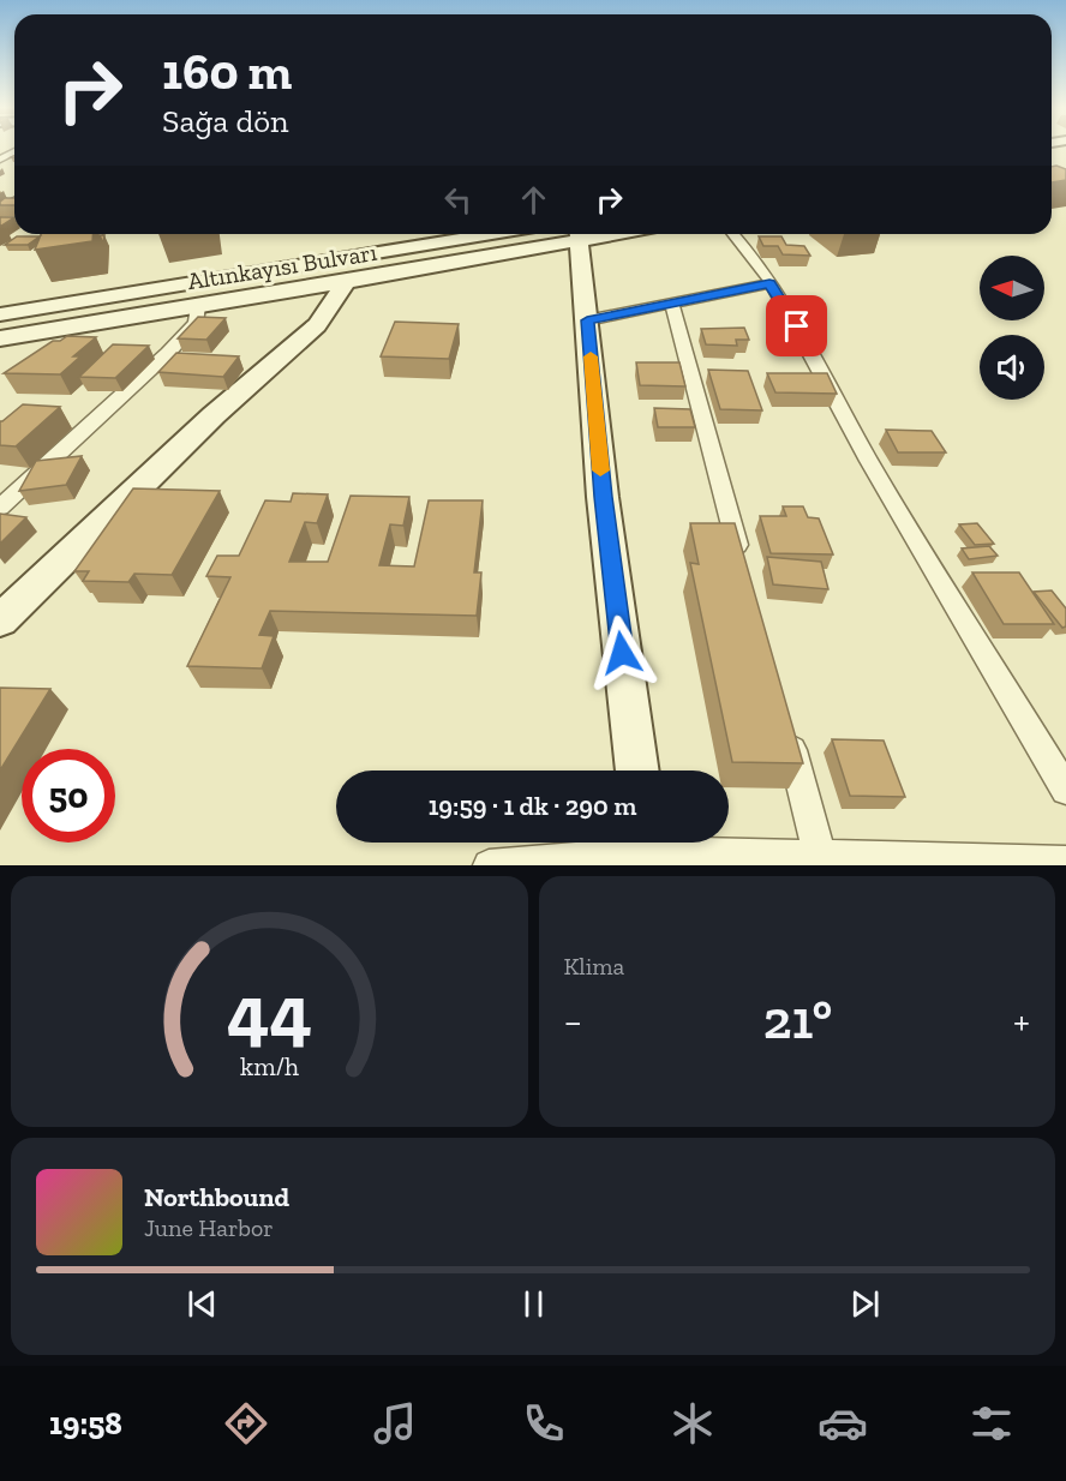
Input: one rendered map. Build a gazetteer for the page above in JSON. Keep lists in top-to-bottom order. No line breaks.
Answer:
{"streets":{"main road":["Altınkayısı Bulvarı"]},"north":"left","page":{"turn":["160 m","Sağa dön"],"limit":"50","trip":"19:59 · 1 dk · 290 m","tile":"Klima","heat":["−","21°","+"],"song":["Northbound","June Harbor"],"tabs":"19:58","gauge":["44","km/h"]}}
